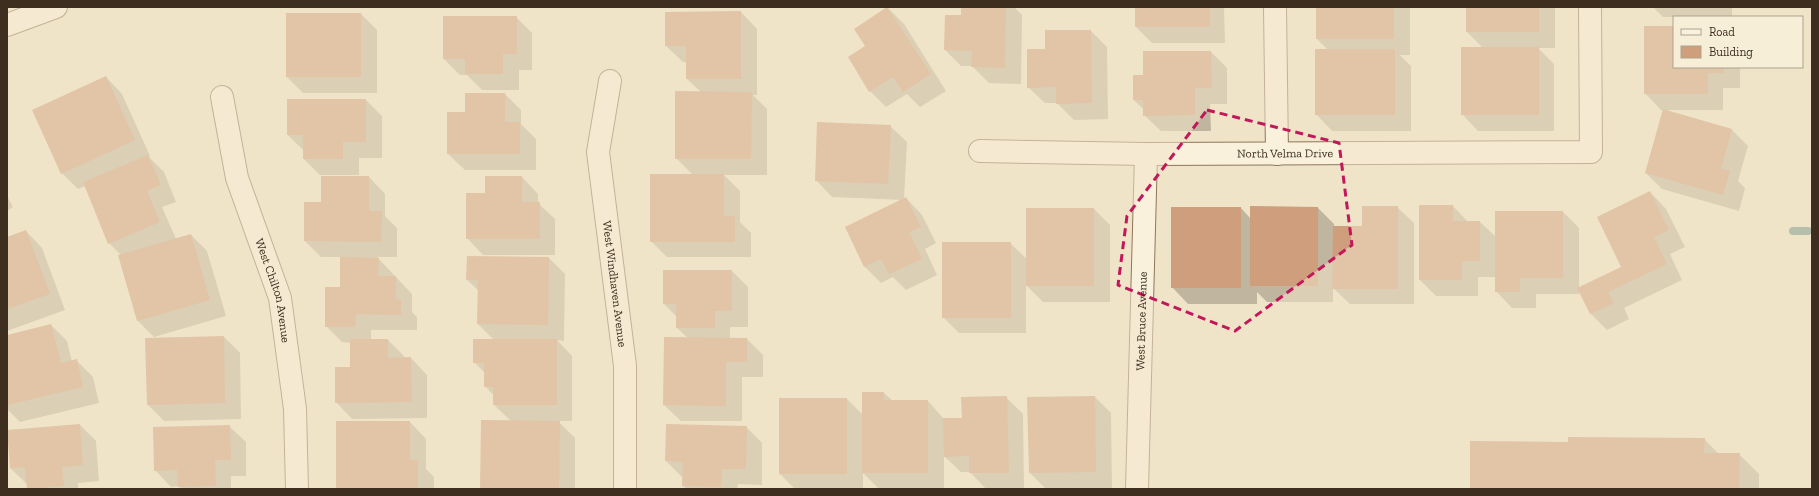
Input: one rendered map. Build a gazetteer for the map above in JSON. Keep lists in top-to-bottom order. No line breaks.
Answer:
{"streets":{"street":["North Velma Drive","West Windhaven Avenue","West Chilton Avenue","West Bruce Avenue"]},"crossings":[["North Velma Drive","West Bruce Avenue"]],"legend":["Road","Building"]}
